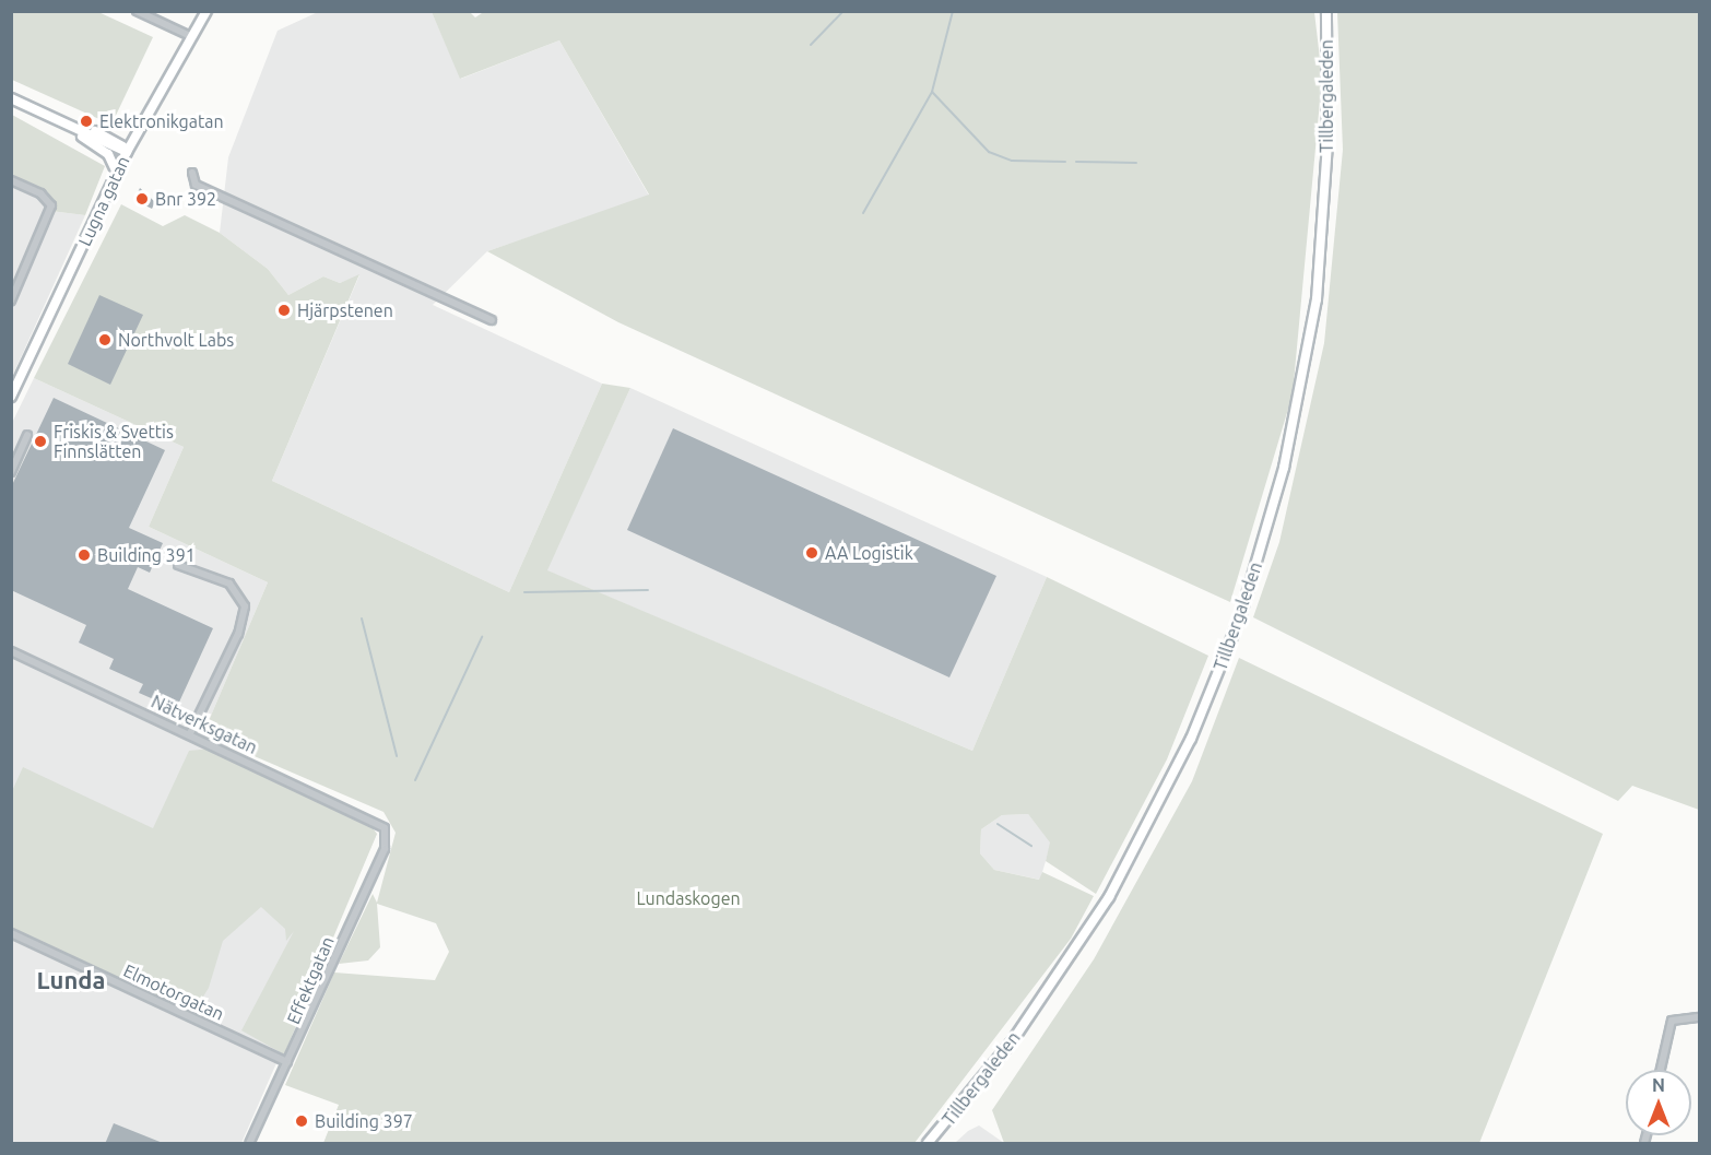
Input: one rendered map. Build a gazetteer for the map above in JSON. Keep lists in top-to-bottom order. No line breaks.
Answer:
{"streets":{"main road":["Tillbergaleden","Lugna gatan"],"street":["Nätverksgatan","Effektgatan","Elmotorgatan"]},"crossings":[["Nätverksgatan","Effektgatan"],["Effektgatan","Elmotorgatan"]],"districts":["Lunda"],"parks":["Lundaskogen"],"places":["Elektronikgatan","Bnr 392","Hjärpstenen","Northvolt Labs","Friskis & Svettis Finnslätten","AA Logistik","Building 391","Building 397"],"north":"top"}
